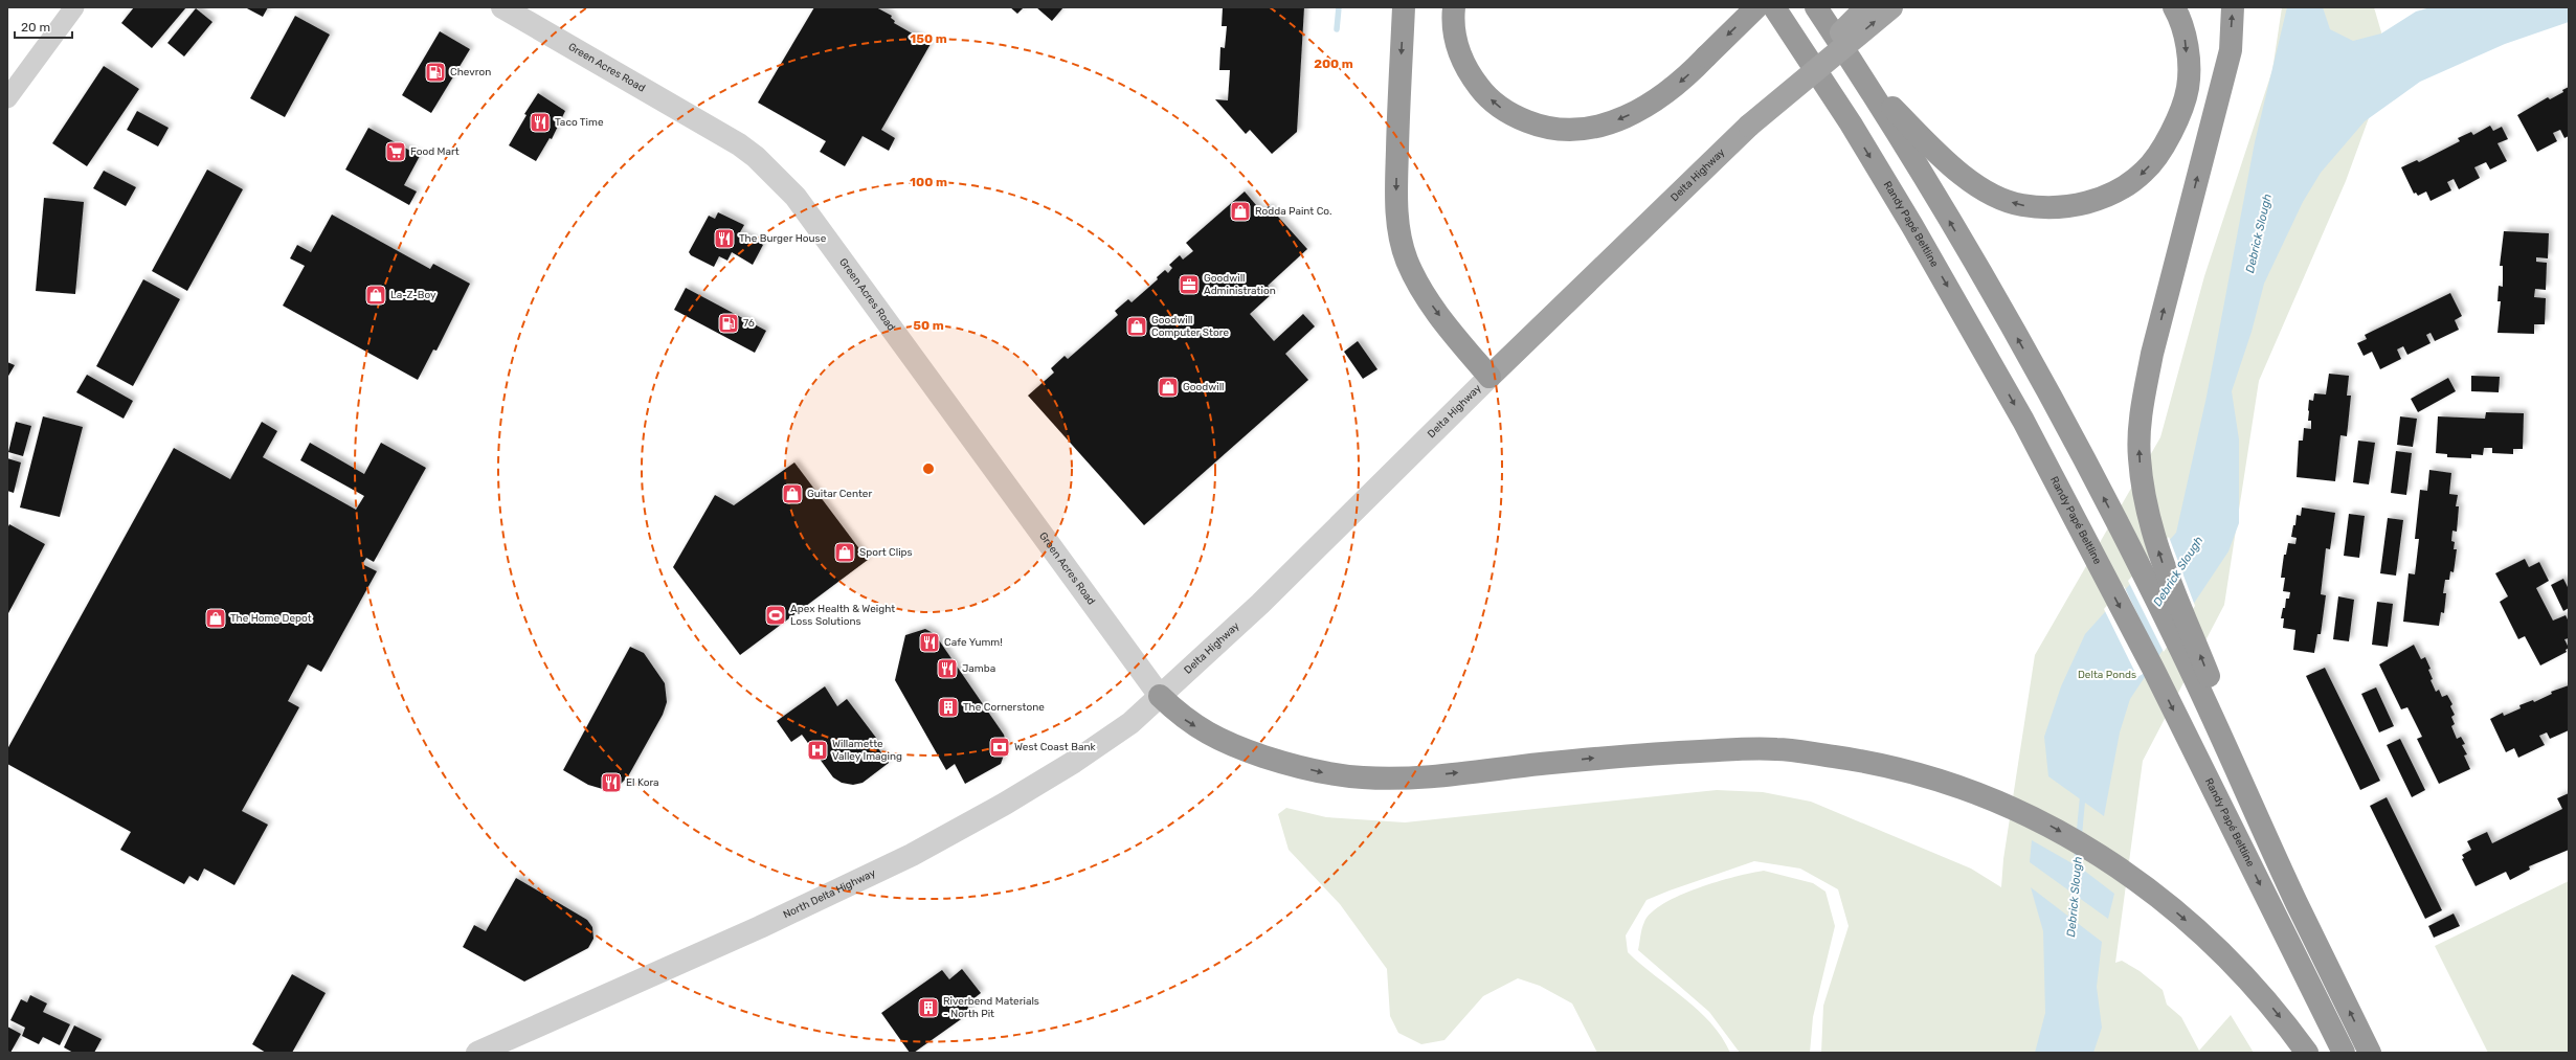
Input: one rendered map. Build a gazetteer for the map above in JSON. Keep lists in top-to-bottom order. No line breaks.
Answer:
{"streets":{"highway":["Delta Highway","Randy Papé Beltline"],"street":["Green Acres Road","North Delta Highway"]},"crossings":[["Green Acres Road","Delta Highway"],["Green Acres Road","North Delta Highway"],["Delta Highway","North Delta Highway"]],"water":["Debrick Slough"],"parks":["Delta Ponds"],"places":{"fuel station":["Chevron","76"],"restaurant":["Taco Time","The Burger House","Cafe Yumm!","Jamba","El Kora"],"supermarket":["Food Mart"],"shop":["Rodda Paint Co.","La-Z-Boy","Goodwill Computer Store","Goodwill","Guitar Center","Sport Clips","The Home Depot"],"office":["Goodwill Administration"],"sports":["Apex Health & Weight Loss Solutions"],"building":["The Cornerstone","Riverbend Materials - North Pit"],"bank":["West Coast Bank"],"hospital":["Willamette Valley Imaging"]},"scale_bar":"20 m","rings":["150 m","200 m","100 m","50 m"]}
